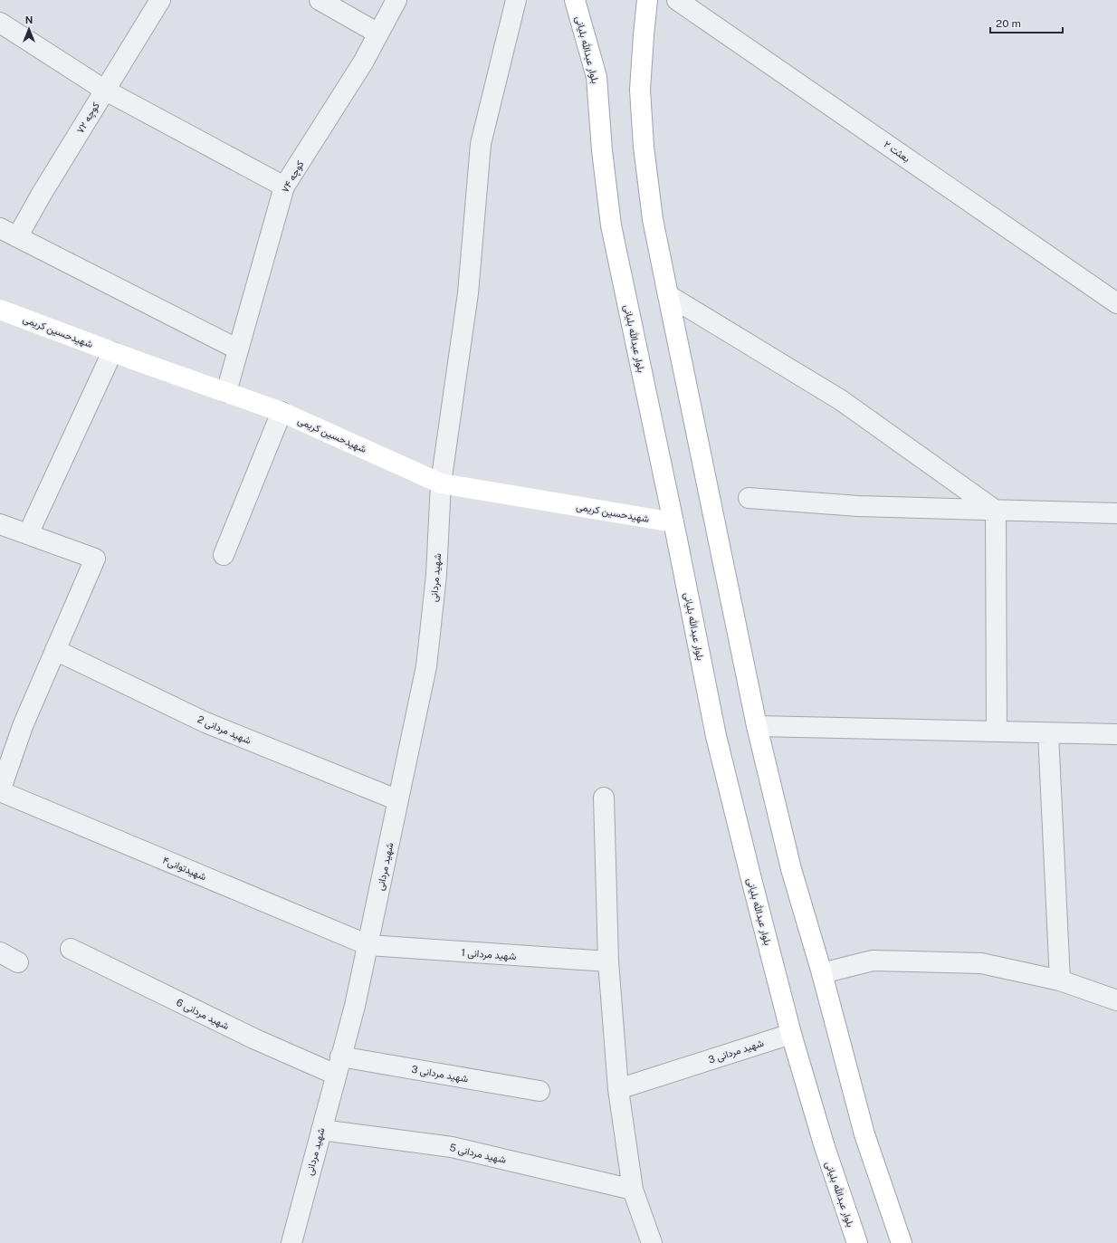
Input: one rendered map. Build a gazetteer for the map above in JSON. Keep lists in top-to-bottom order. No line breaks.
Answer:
{"streets":{"main road":["بلوار عبدالله بلیانی","شهیدحسین کریمی"],"street":["کوچه ۷۲","بعثت ۲","کوچه ۷۴","شهید مردانی","شهید مردانی 2","شهیدتوانی۴","شهید مردانی 1","شهید مردانی 6","شهید مردانی 3","شهید مردانی 5"]},"crossings":[["بلوار عبدالله بلیانی","شهیدحسین کریمی"],["بلوار عبدالله بلیانی","شهید مردانی 3"],["کوچه ۷۴","شهیدحسین کریمی"],["شهیدحسین کریمی","شهید مردانی"],["شهید مردانی","شهید مردانی 2"],["شهید مردانی","شهیدتوانی۴"],["شهید مردانی","شهید مردانی 1"],["شهید مردانی","شهید مردانی 6"],["شهید مردانی","شهید مردانی 3"],["شهید مردانی","شهید مردانی 5"],["شهیدتوانی۴","شهید مردانی 1"],["شهید مردانی 6","شهید مردانی 3"]],"scale_bar":"20 m","north":"top"}
